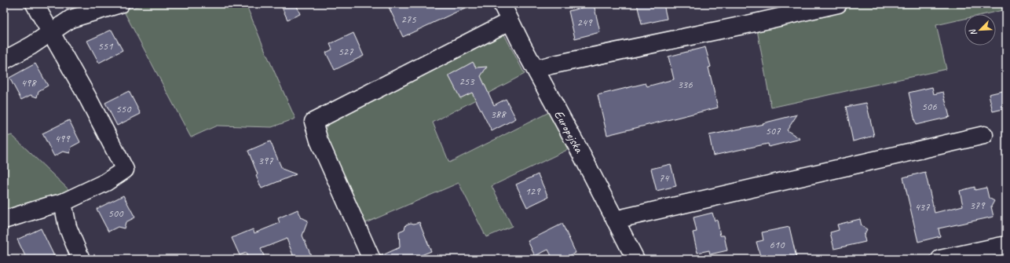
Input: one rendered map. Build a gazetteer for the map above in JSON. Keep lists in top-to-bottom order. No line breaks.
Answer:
{"streets":{"street":["Europejska"]},"house_numbers":["275","249","551","527","253","498","336","506","550","388","507","499","397","74","129","379","437","500","610"],"north":"bottom left"}
